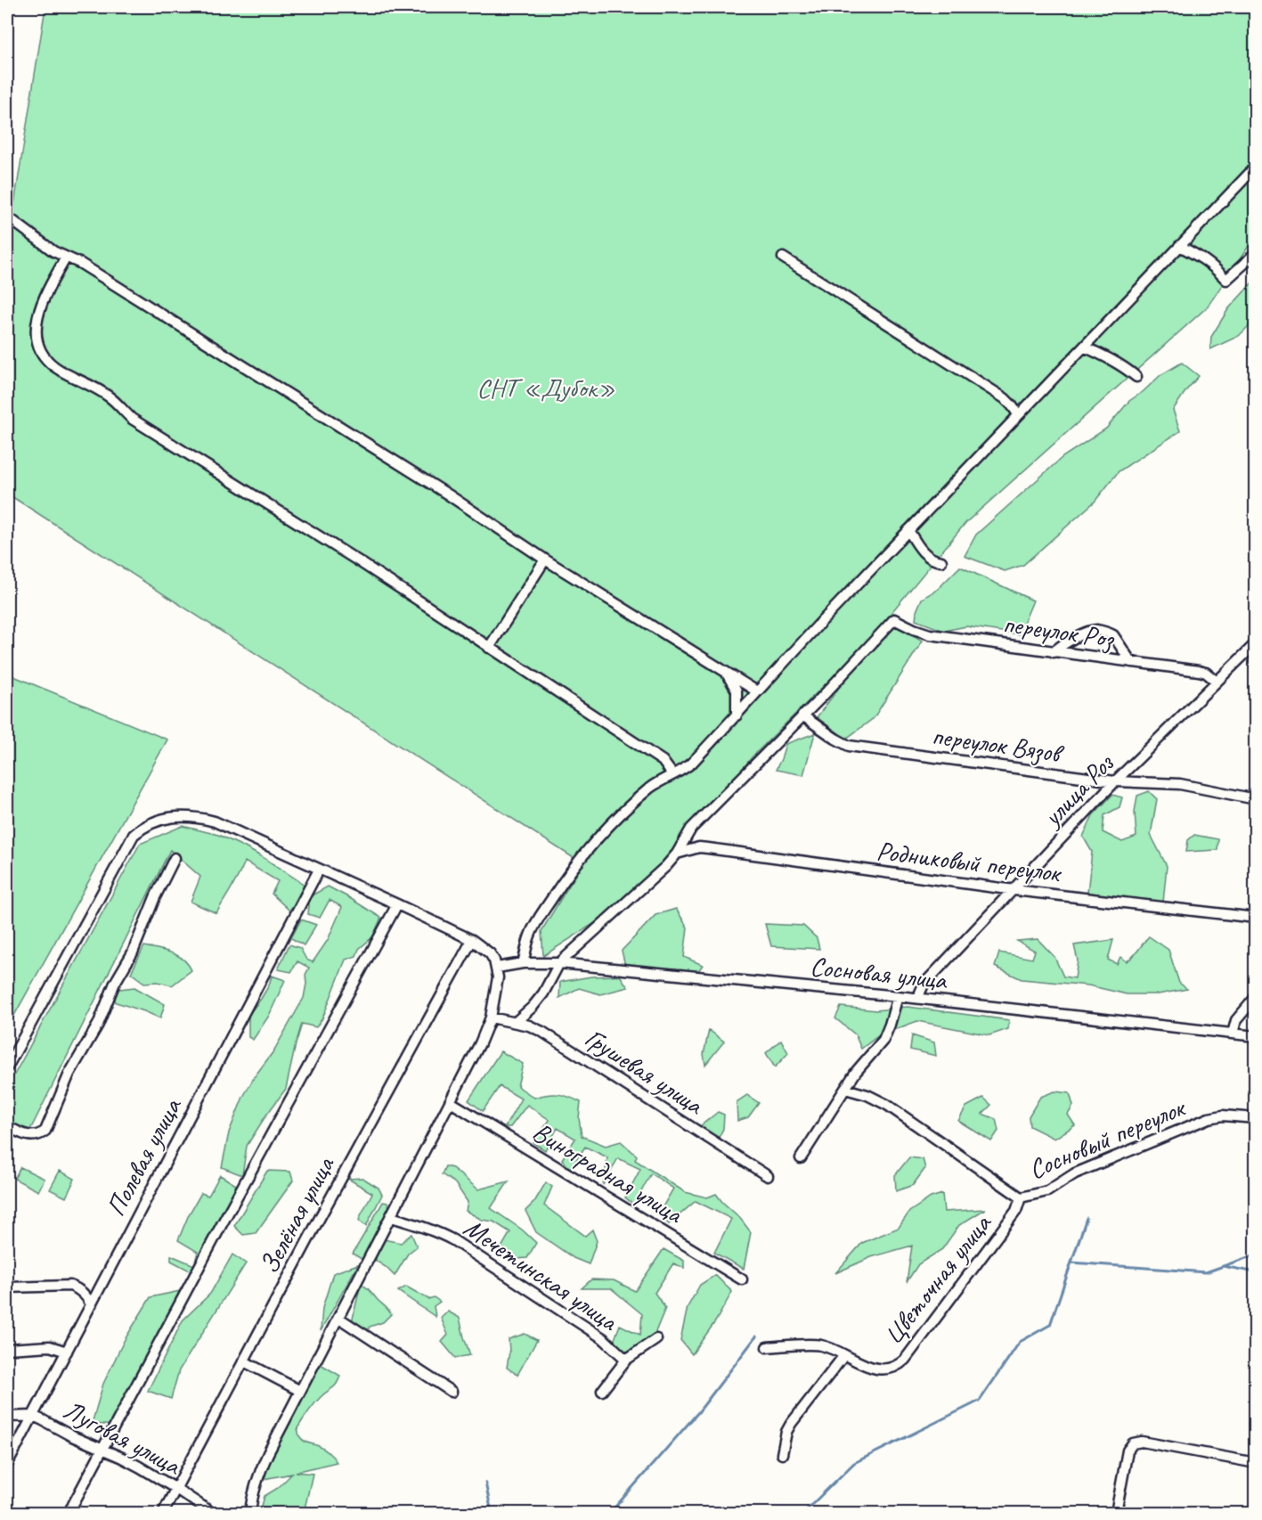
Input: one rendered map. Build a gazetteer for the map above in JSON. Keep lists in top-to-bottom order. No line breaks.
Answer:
{"streets":{"street":["переулок Роз","переулок Вязов","улица Роз","Родниковый переулок","Сосновая улица","Грушевая улица","Сосновый переулок","Полевая улица","Виноградная улица","Зелёная улица","Мечетинская улица","Цветочная улица","Луговая улица"]},"crossings":[["переулок Роз","переулок Вязов"],["переулок Роз","улица Роз"],["переулок Вязов","улица Роз"],["улица Роз","Родниковый переулок"],["улица Роз","Сосновая улица"],["Сосновый переулок","Цветочная улица"],["Полевая улица","Луговая улица"],["Зелёная улица","Луговая улица"]],"parks":["СНТ «Дубок»"]}
